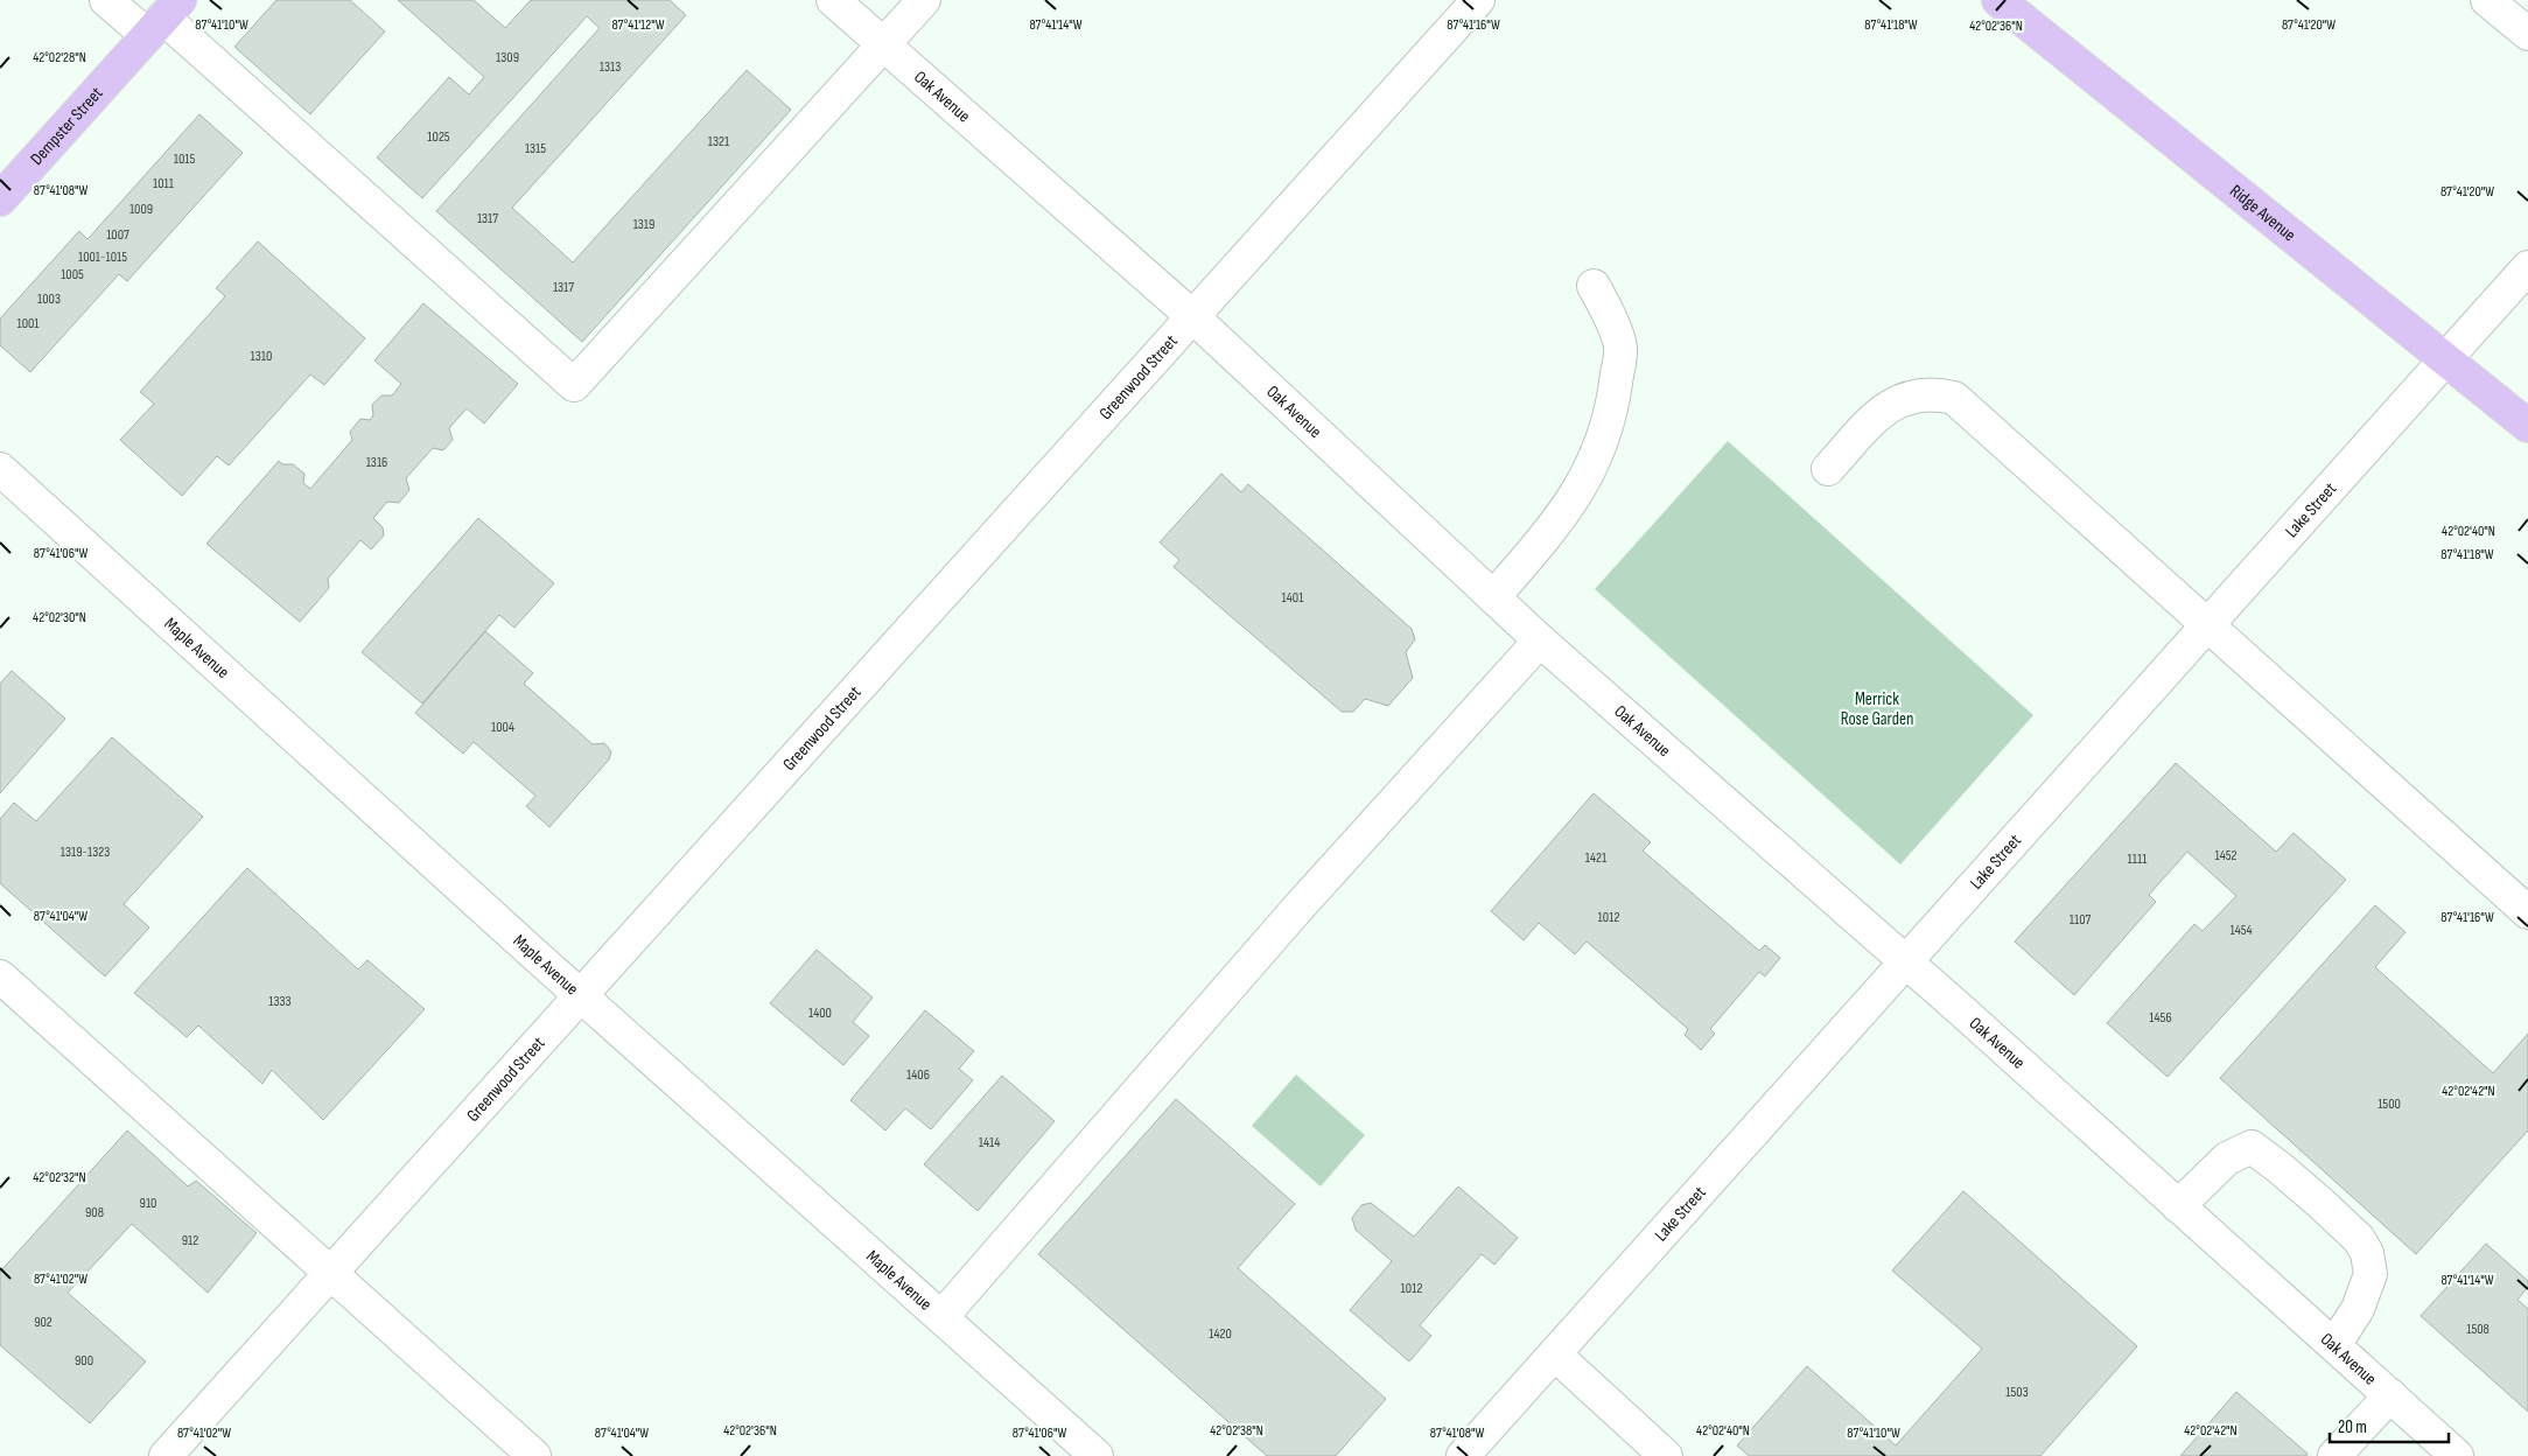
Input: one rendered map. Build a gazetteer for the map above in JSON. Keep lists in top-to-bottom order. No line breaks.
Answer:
{"streets":{"main road":["Dempster Street","Ridge Avenue"],"street":["Oak Avenue","Greenwood Street","Lake Street","Maple Avenue"]},"crossings":[["Oak Avenue","Greenwood Street"],["Oak Avenue","Lake Street"],["Ridge Avenue","Lake Street"],["Greenwood Street","Maple Avenue"]],"parks":["Merrick Rose Garden"],"house_numbers":["1309","1313","1025","1321","1315","1015","1011","1009","1317","1319","1007","1001-1015","1005","1317","1003","1001","1310","1316","1401","1004","1319-1323","1452","1421","1111","1012","1107","1454","1333","1400","1456","1406","1500","1414","910","908","912","1012","902","1508","1420","900","1503"],"scale_bar":"20 m","coordinates":["87°41'10\"W","87°41'12\"W","87°41'14\"W","87°41'16\"W","87°41'18\"W","87°41'20\"W","42°02'36\"N","42°02'28\"N","87°41'08\"W","42°02'40\"N","87°41'06\"W","42°02'30\"N","87°41'04\"W","42°02'42\"N","42°02'32\"N","87°41'02\"W","42°02'38\"N"]}
